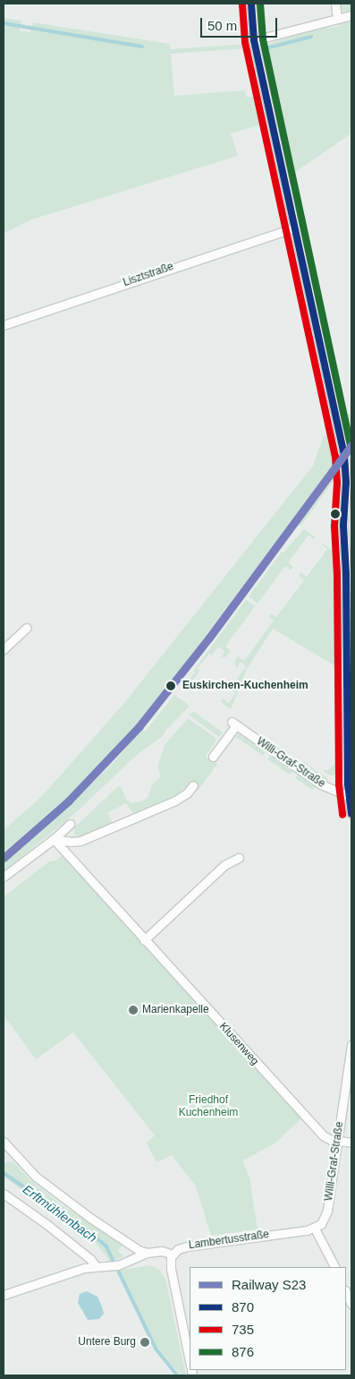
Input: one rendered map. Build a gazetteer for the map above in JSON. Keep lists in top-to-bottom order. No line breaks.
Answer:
{"streets":{"street":["Lisztstraße","Willi-Graf-Straße","Klusenweg","Lambertusstraße"]},"crossings":[["Willi-Graf-Straße","Klusenweg"],["Willi-Graf-Straße","Lambertusstraße"]],"water":["Erftmühlenbach"],"parks":["Friedhof Kuchenheim"],"places":["Euskirchen-Kuchenheim","Marienkapelle","Untere Burg"],"lines":["transit line 870","transit line 876","transit line 735","rail line S23"],"legend":["Railway S23","870","735","876"],"scale_bar":"50 m"}
